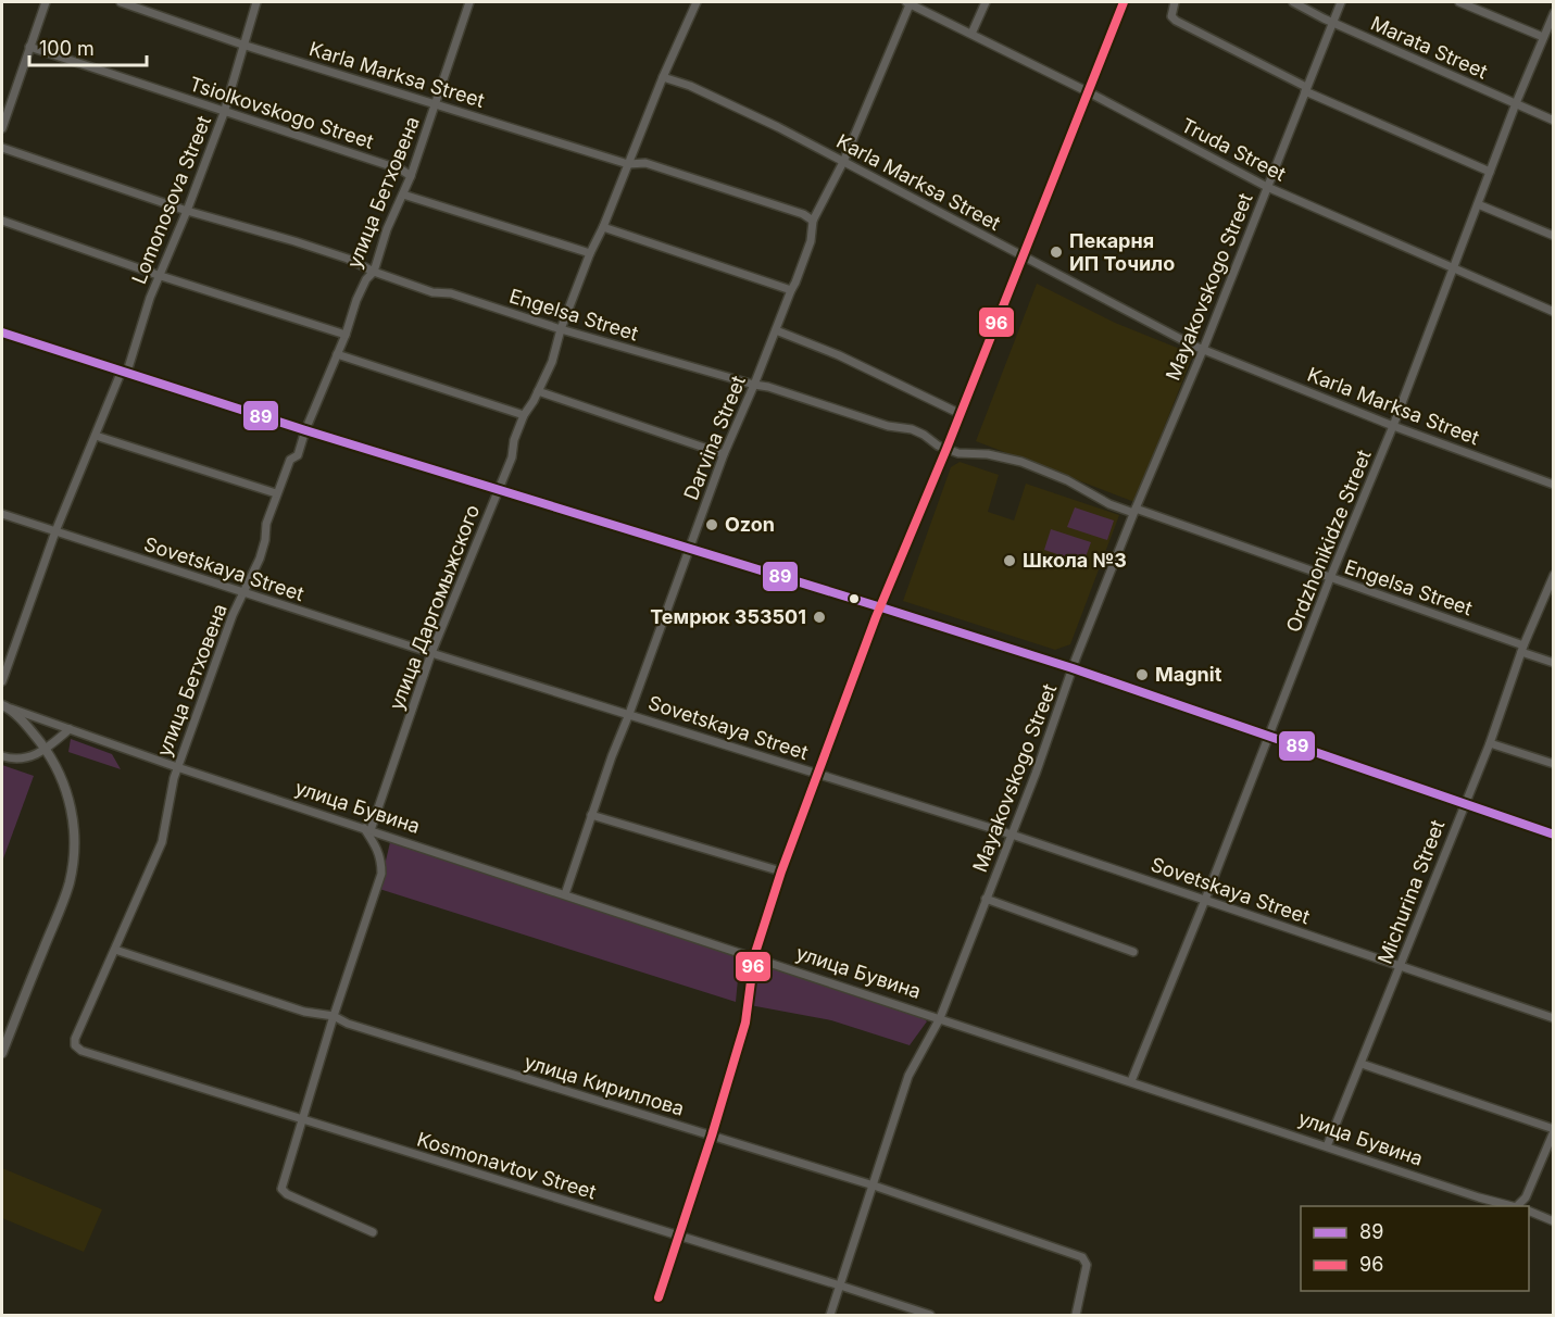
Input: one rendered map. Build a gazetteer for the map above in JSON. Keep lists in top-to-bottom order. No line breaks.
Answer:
{"streets":{"street":["Marata Street","Karla Marksa Street","Tsiolkovskogo Street","Truda Street","улица Бетховена","Lomonosova Street","Mayakovskogo Street","Engelsa Street","Darvina Street","Ordzhonikidze Street","Sovetskaya Street","улица Даргомыжского","улица Бувина","Michurina Street","улица Кириллова","Kosmonavtov Street"]},"crossings":[["Marata Street","Mayakovskogo Street"],["Marata Street","Ordzhonikidze Street"],["Karla Marksa Street","улица Бетховена"],["Karla Marksa Street","Lomonosova Street"],["Karla Marksa Street","Mayakovskogo Street"],["Karla Marksa Street","Darvina Street"],["Karla Marksa Street","Ordzhonikidze Street"],["Karla Marksa Street","улица Даргомыжского"],["Tsiolkovskogo Street","улица Бетховена"],["Tsiolkovskogo Street","Lomonosova Street"],["Truda Street","Mayakovskogo Street"],["Truda Street","Darvina Street"],["Truda Street","Ordzhonikidze Street"],["улица Бетховена","Engelsa Street"],["улица Бетховена","Sovetskaya Street"],["улица Бетховена","улица Бувина"],["улица Бетховена","улица Кириллова"],["улица Бетховена","Kosmonavtov Street"],["Lomonosova Street","Engelsa Street"],["Lomonosova Street","Sovetskaya Street"],["Mayakovskogo Street","Engelsa Street"],["Mayakovskogo Street","Sovetskaya Street"],["Mayakovskogo Street","улица Бувина"],["Mayakovskogo Street","улица Кириллова"],["Mayakovskogo Street","Kosmonavtov Street"],["Engelsa Street","Darvina Street"],["Engelsa Street","Ordzhonikidze Street"],["Engelsa Street","улица Даргомыжского"],["Engelsa Street","Michurina Street"],["Darvina Street","Sovetskaya Street"],["Darvina Street","улица Бувина"],["Ordzhonikidze Street","Sovetskaya Street"],["Ordzhonikidze Street","улица Бувина"],["Sovetskaya Street","улица Даргомыжского"],["Sovetskaya Street","Michurina Street"],["улица Даргомыжского","улица Бувина"],["улица Бувина","Michurina Street"]],"places":["Пекарня ИП Точило","Ozon","Школа №3","Темрюк 353501","Magnit"],"lines":["transit line 96","transit line 89"],"legend":["89","96"],"scale_bar":"100 m"}
